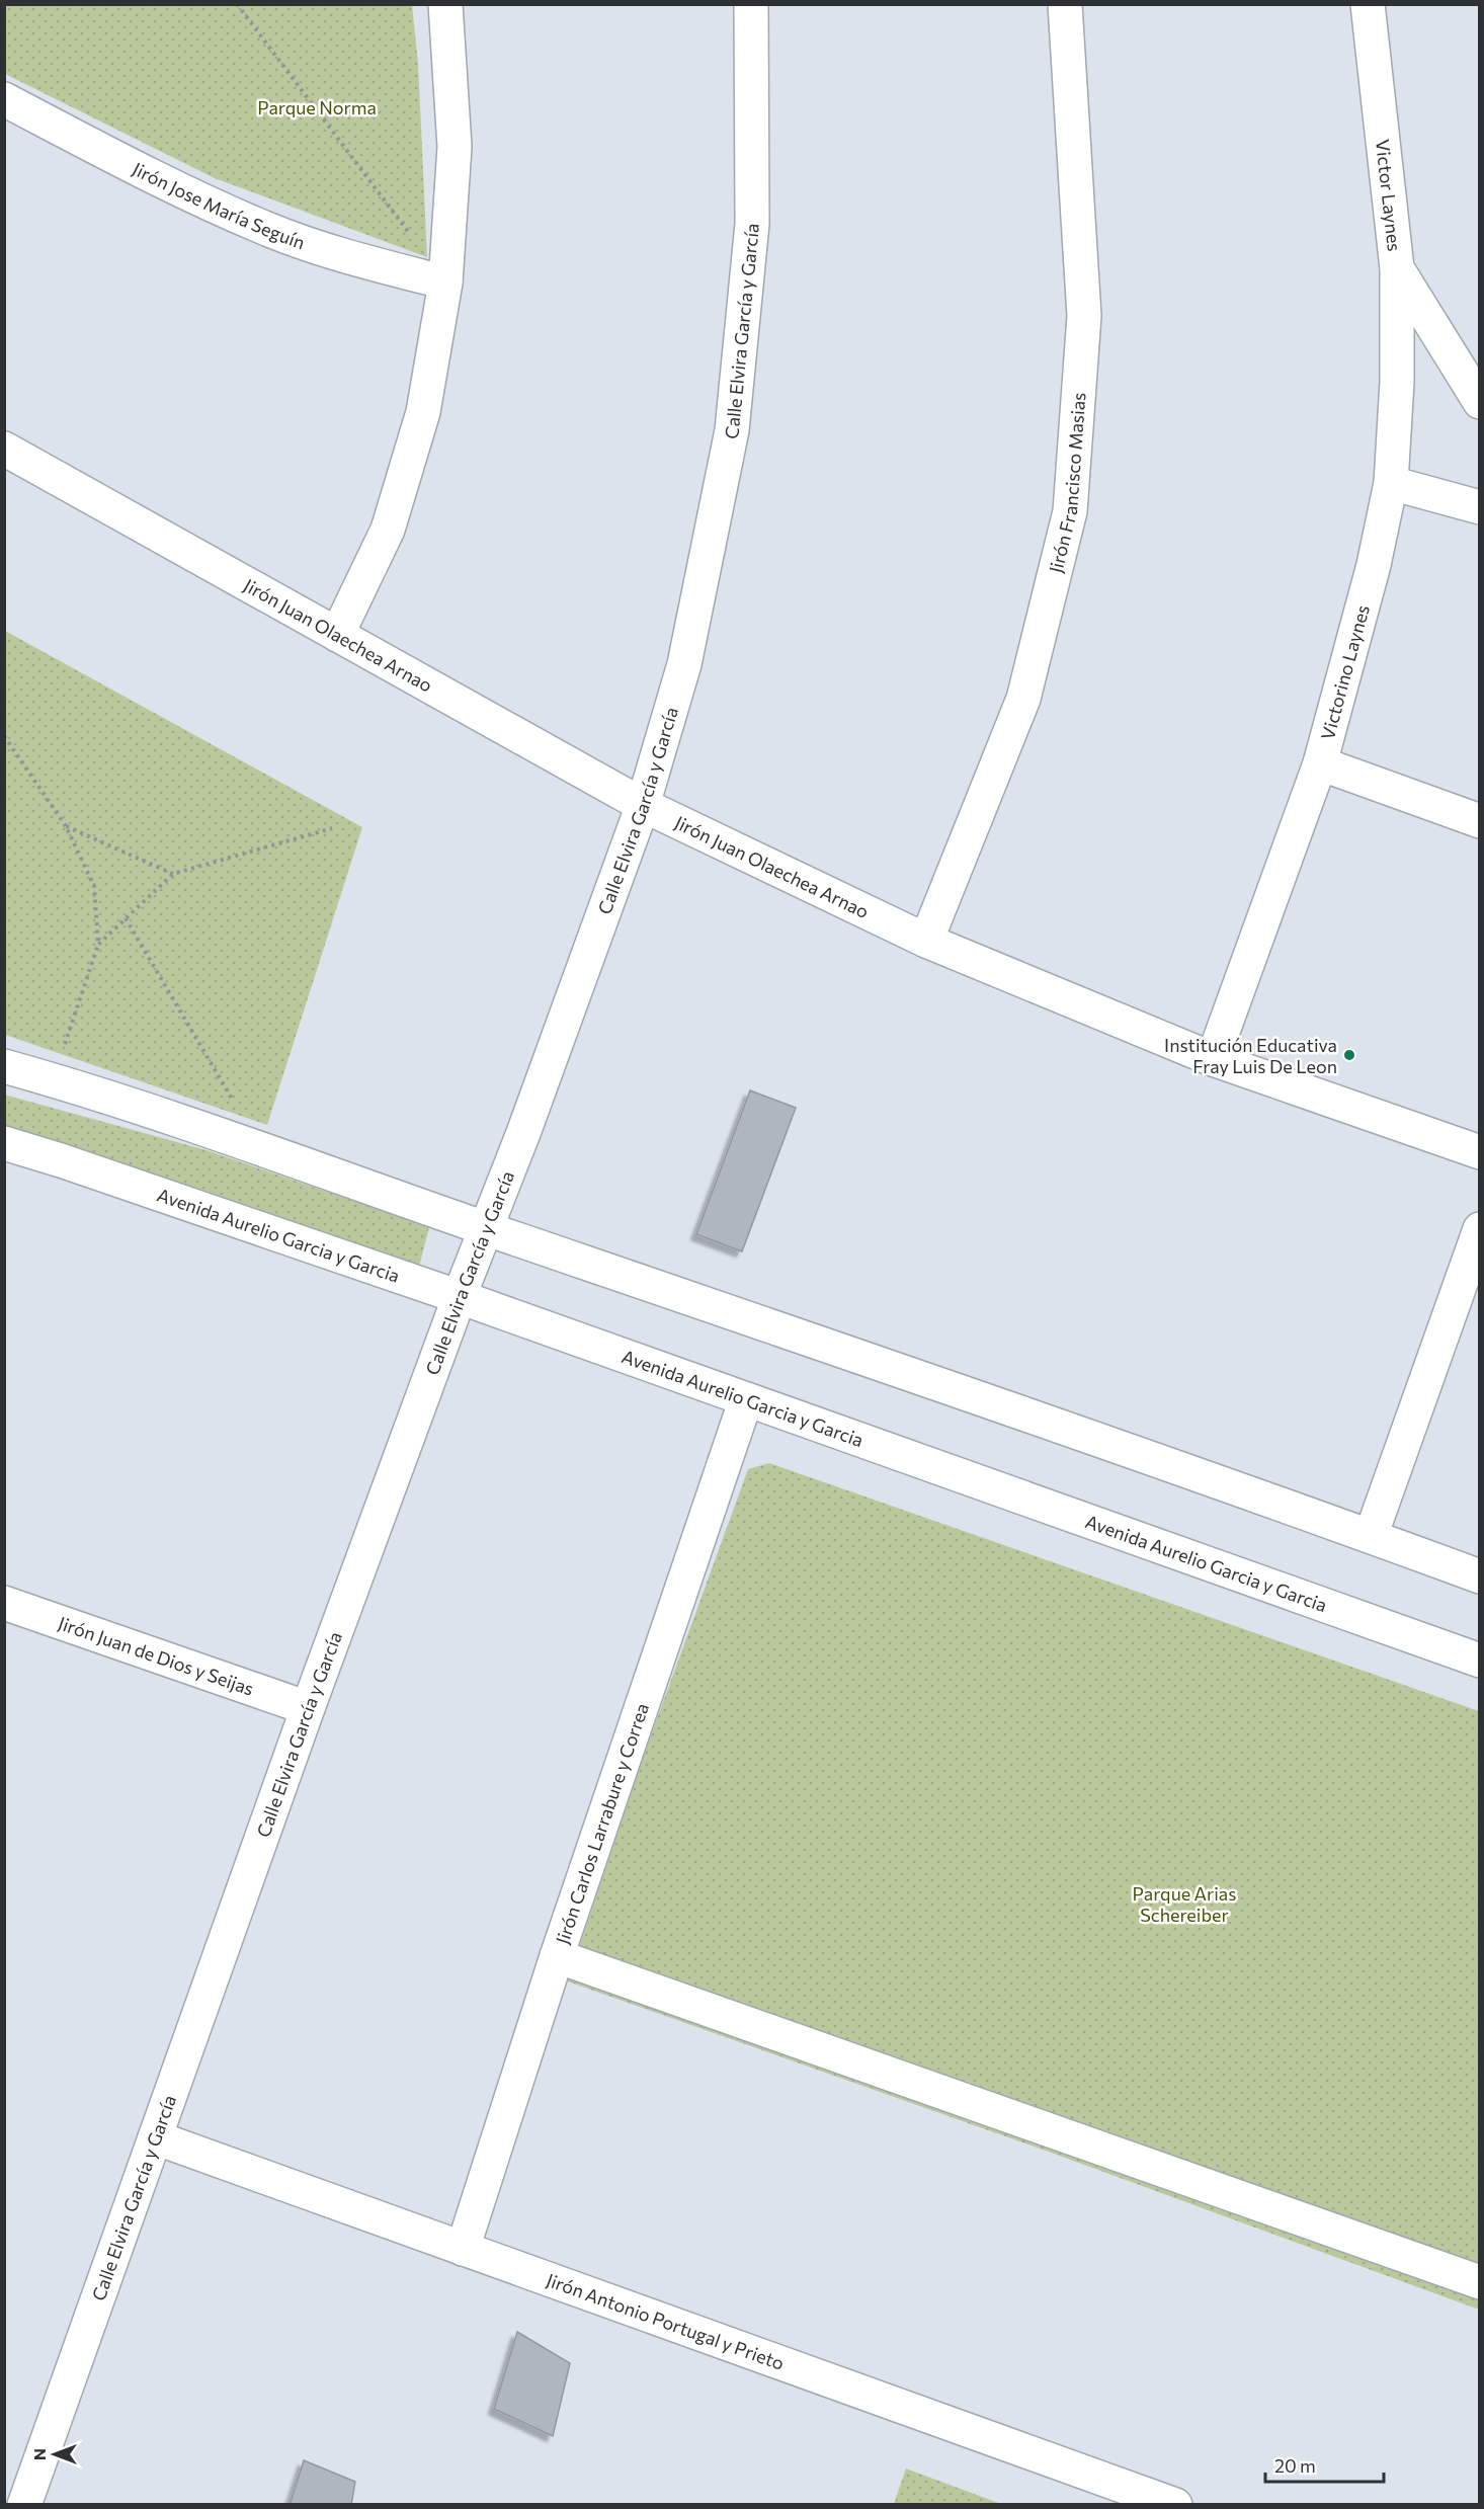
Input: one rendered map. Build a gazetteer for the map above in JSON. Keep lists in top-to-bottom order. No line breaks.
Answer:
{"streets":{"street":["Victor Laynes","Jirón Jose María Seguín","Calle Elvira García y García","Jirón Francisco Masias","Jirón Juan Olaechea Arnao","Victorino Laynes","Avenida Aurelio Garcia y Garcia","Jirón Juan de Dios y Seijas","Jirón Carlos Larrabure y Correa","Jirón Antonio Portugal y Prieto"]},"crossings":[["Victor Laynes","Victorino Laynes"],["Calle Elvira García y García","Jirón Juan Olaechea Arnao"],["Calle Elvira García y García","Avenida Aurelio Garcia y Garcia"],["Calle Elvira García y García","Jirón Juan de Dios y Seijas"],["Calle Elvira García y García","Jirón Antonio Portugal y Prieto"],["Jirón Francisco Masias","Jirón Juan Olaechea Arnao"],["Jirón Juan Olaechea Arnao","Victorino Laynes"],["Avenida Aurelio Garcia y Garcia","Jirón Carlos Larrabure y Correa"],["Jirón Carlos Larrabure y Correa","Jirón Antonio Portugal y Prieto"]],"parks":["Parque Norma","Parque Arias Schereiber"],"places":["Institución Educativa Fray Luis De Leon"],"scale_bar":"20 m","north":"left"}
